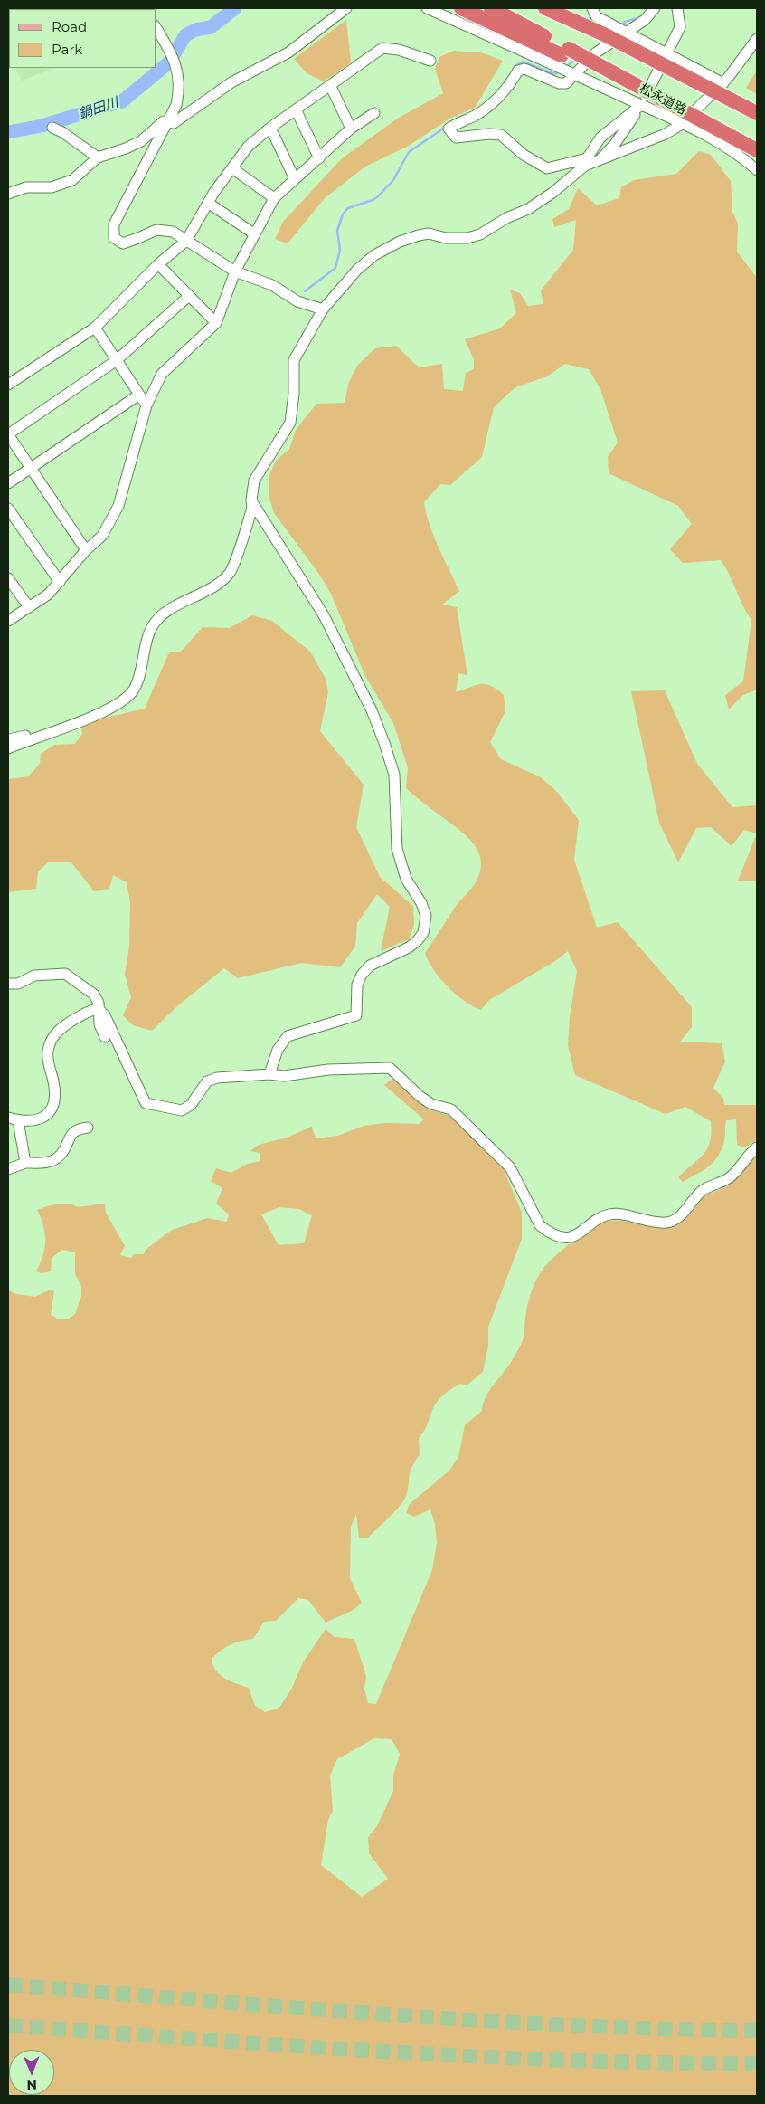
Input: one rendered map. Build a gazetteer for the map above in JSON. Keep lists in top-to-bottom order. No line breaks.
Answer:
{"streets":{"highway":["松永道路"]},"water":["鍋田川"],"legend":["Road","Park"],"north":"bottom"}
